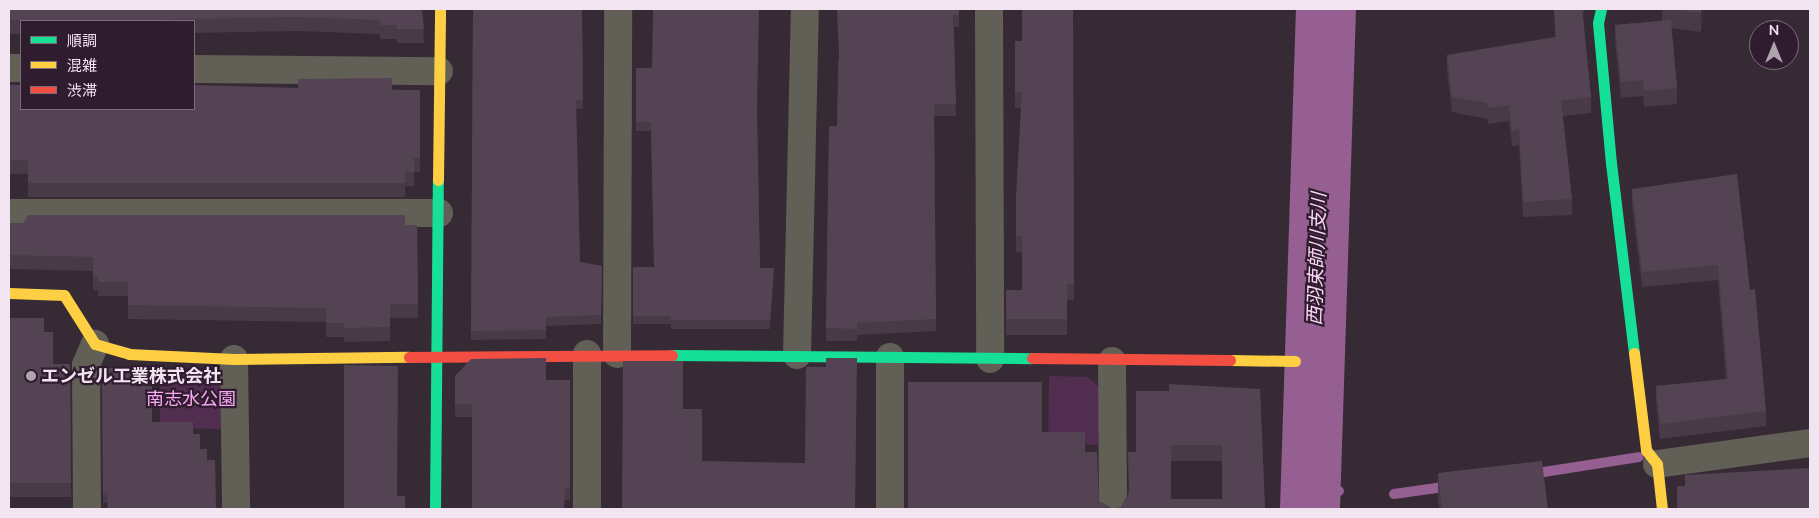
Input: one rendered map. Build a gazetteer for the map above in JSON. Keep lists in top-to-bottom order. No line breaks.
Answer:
{"water":["西羽束師川支川"],"parks":["南志水公園"],"places":["エンゼル工業株式会社"],"legend":["順調","混雑","渋滞"],"north":"top"}
